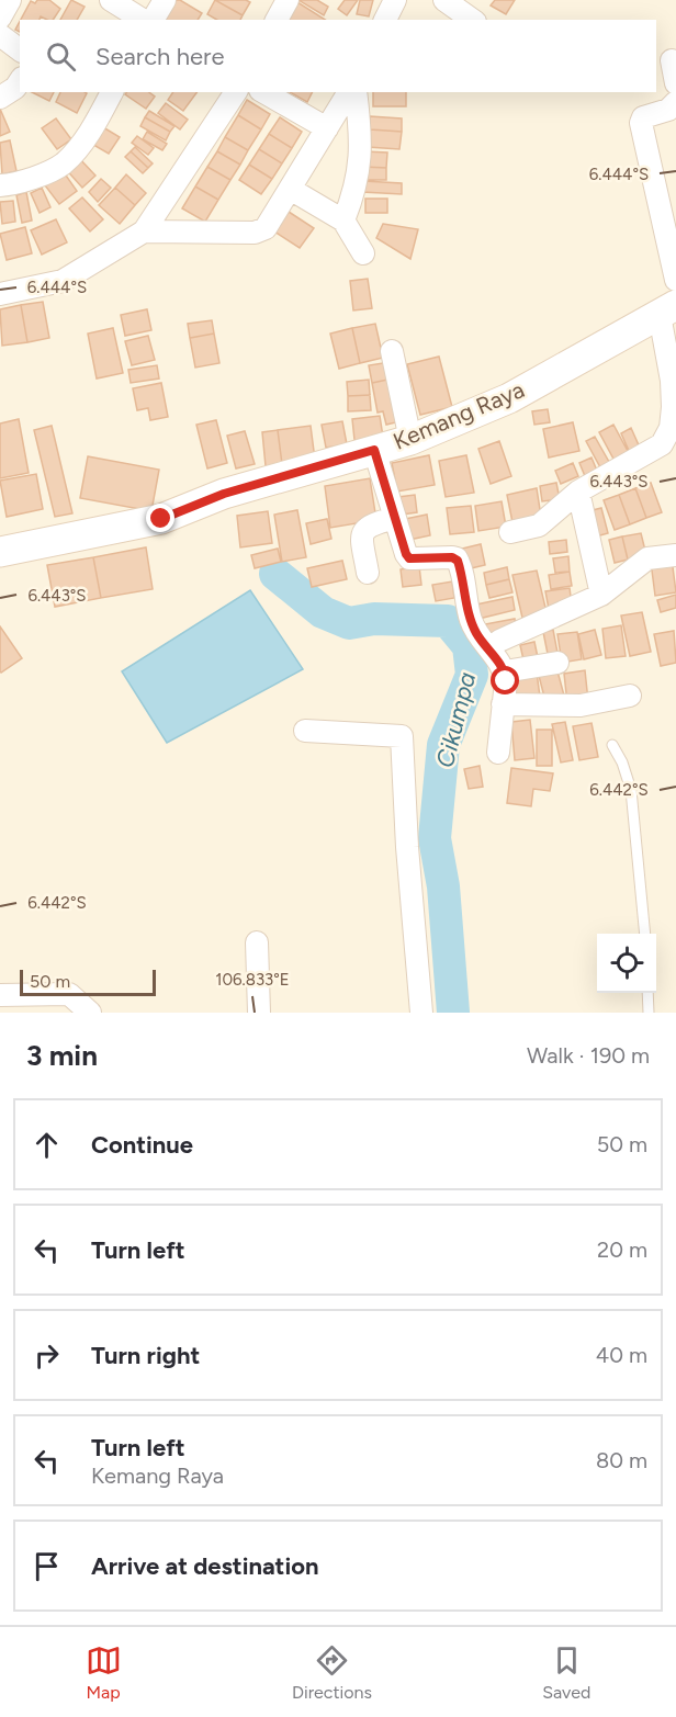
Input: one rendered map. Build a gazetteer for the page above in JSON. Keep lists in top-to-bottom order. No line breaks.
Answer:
{"streets":{"street":["Kemang Raya"]},"water":["Cikumpa"],"scale_bar":"50 m","page":{"search":"Search here","scale":"50 m","heading":["3 min","Walk · 190 m"],"list":[["Continue","50 m"],["Turn left","20 m"],["Turn right","40 m"],["Turn left","Kemang Raya","80 m"],"Arrive at destination"],"nav":["Map","Directions","Saved"]},"coordinates":["6.444°S","6.443°S","6.442°S","106.833°E"]}
